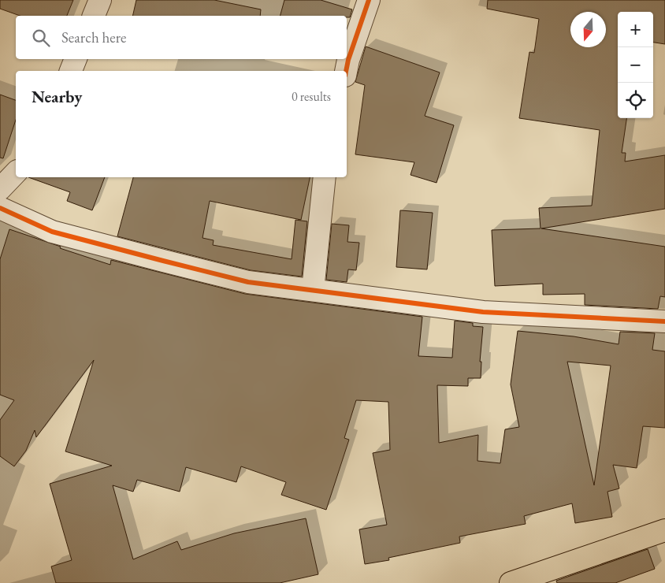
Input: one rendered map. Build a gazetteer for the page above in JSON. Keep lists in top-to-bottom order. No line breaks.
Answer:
{"north":"bottom","page":{"map_buttons":["+","−"],"search":"Search here","heading":["Nearby","0 results"]}}
